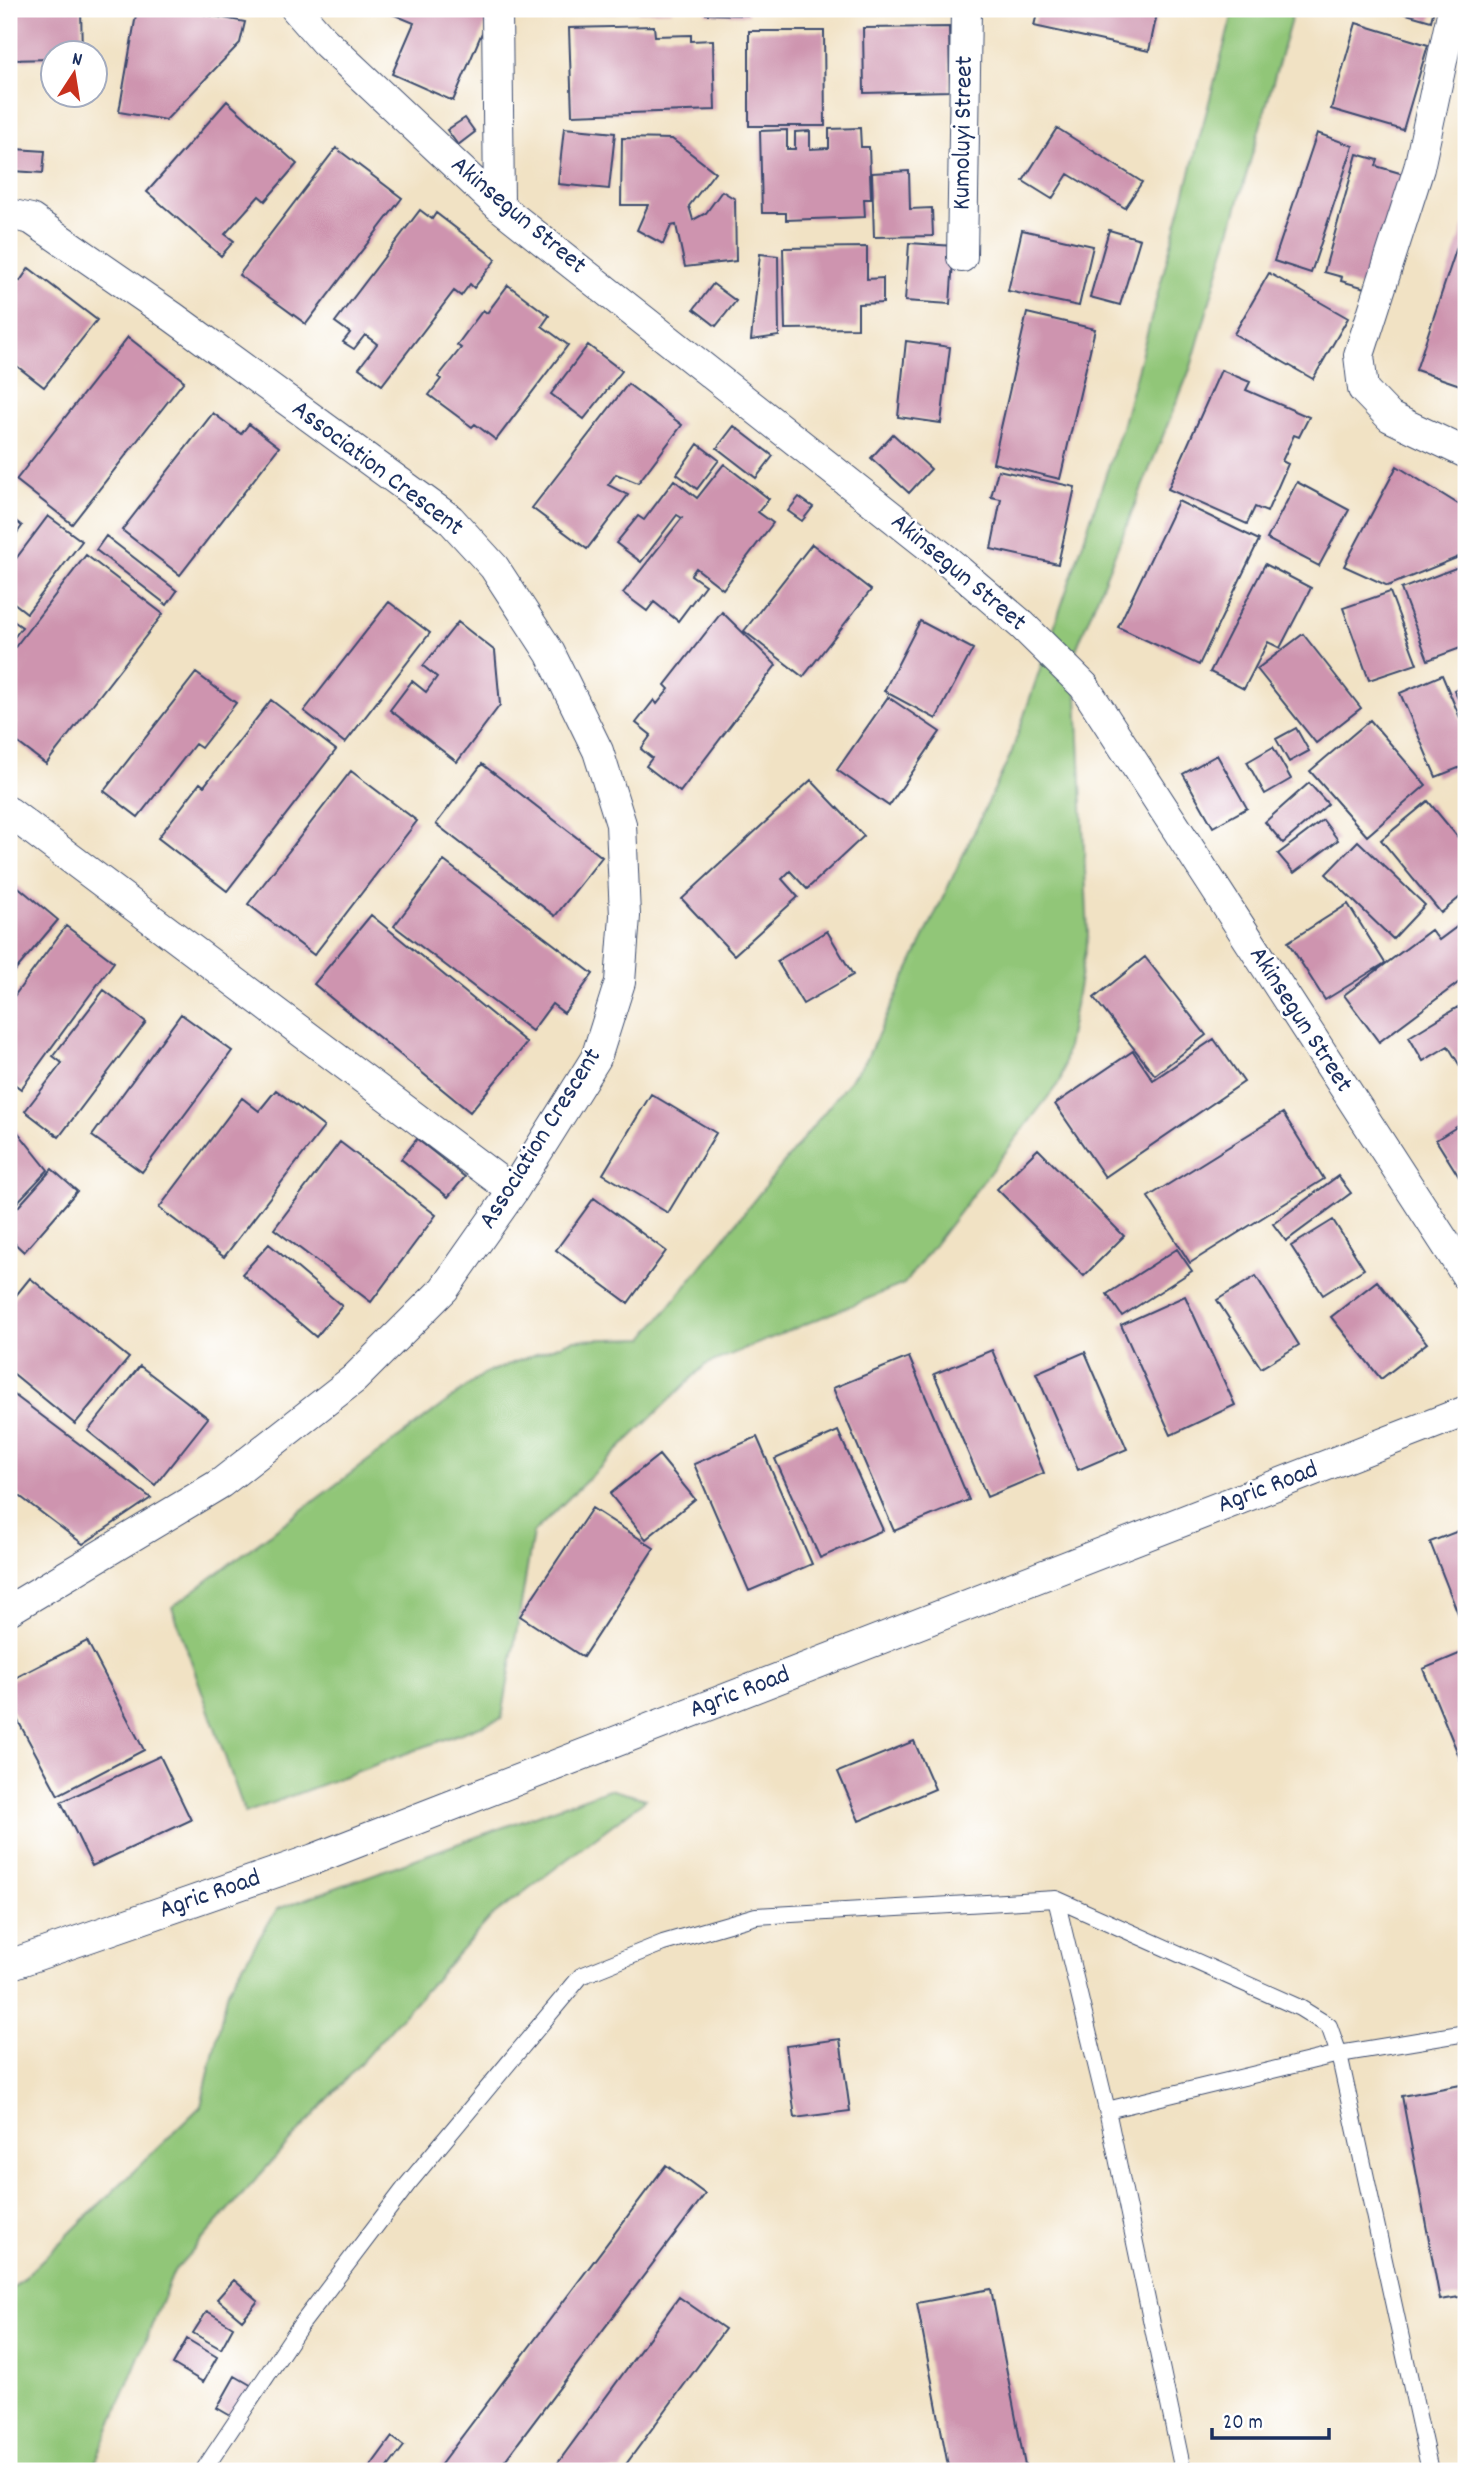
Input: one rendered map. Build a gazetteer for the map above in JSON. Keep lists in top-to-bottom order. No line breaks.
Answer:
{"streets":{"street":["Kumoluyi Street","Akinsegun Street","Association Crescent","Agric Road"]},"scale_bar":"20 m","north":"top"}
